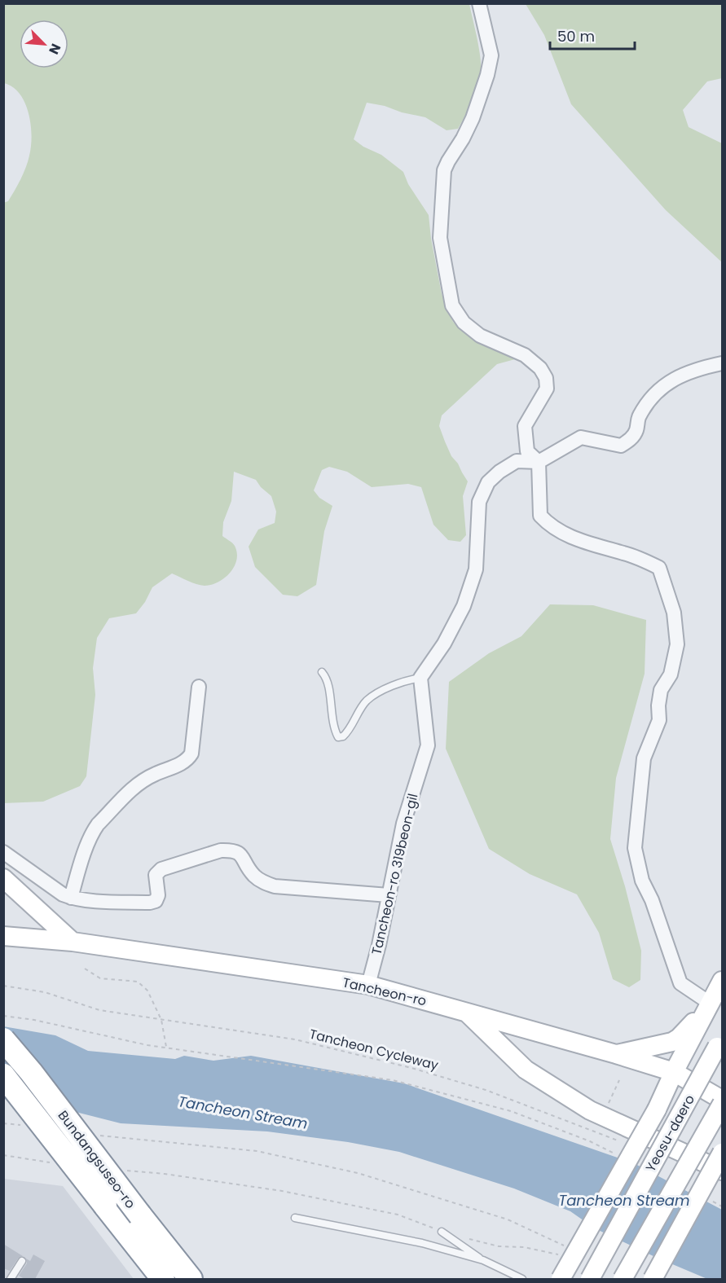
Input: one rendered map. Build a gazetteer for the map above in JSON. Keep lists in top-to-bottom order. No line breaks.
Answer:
{"streets":{"highway":["Bundangsuseo-ro"],"main road":["Tancheon-ro","Yeosu-daero"],"street":["Tancheon-ro 319beon-gil"],"path":["Tancheon Cycleway"]},"crossings":[["Tancheon-ro 319beon-gil","Tancheon-ro"]],"water":["Tancheon Stream"],"scale_bar":"50 m","north":"bottom right"}
